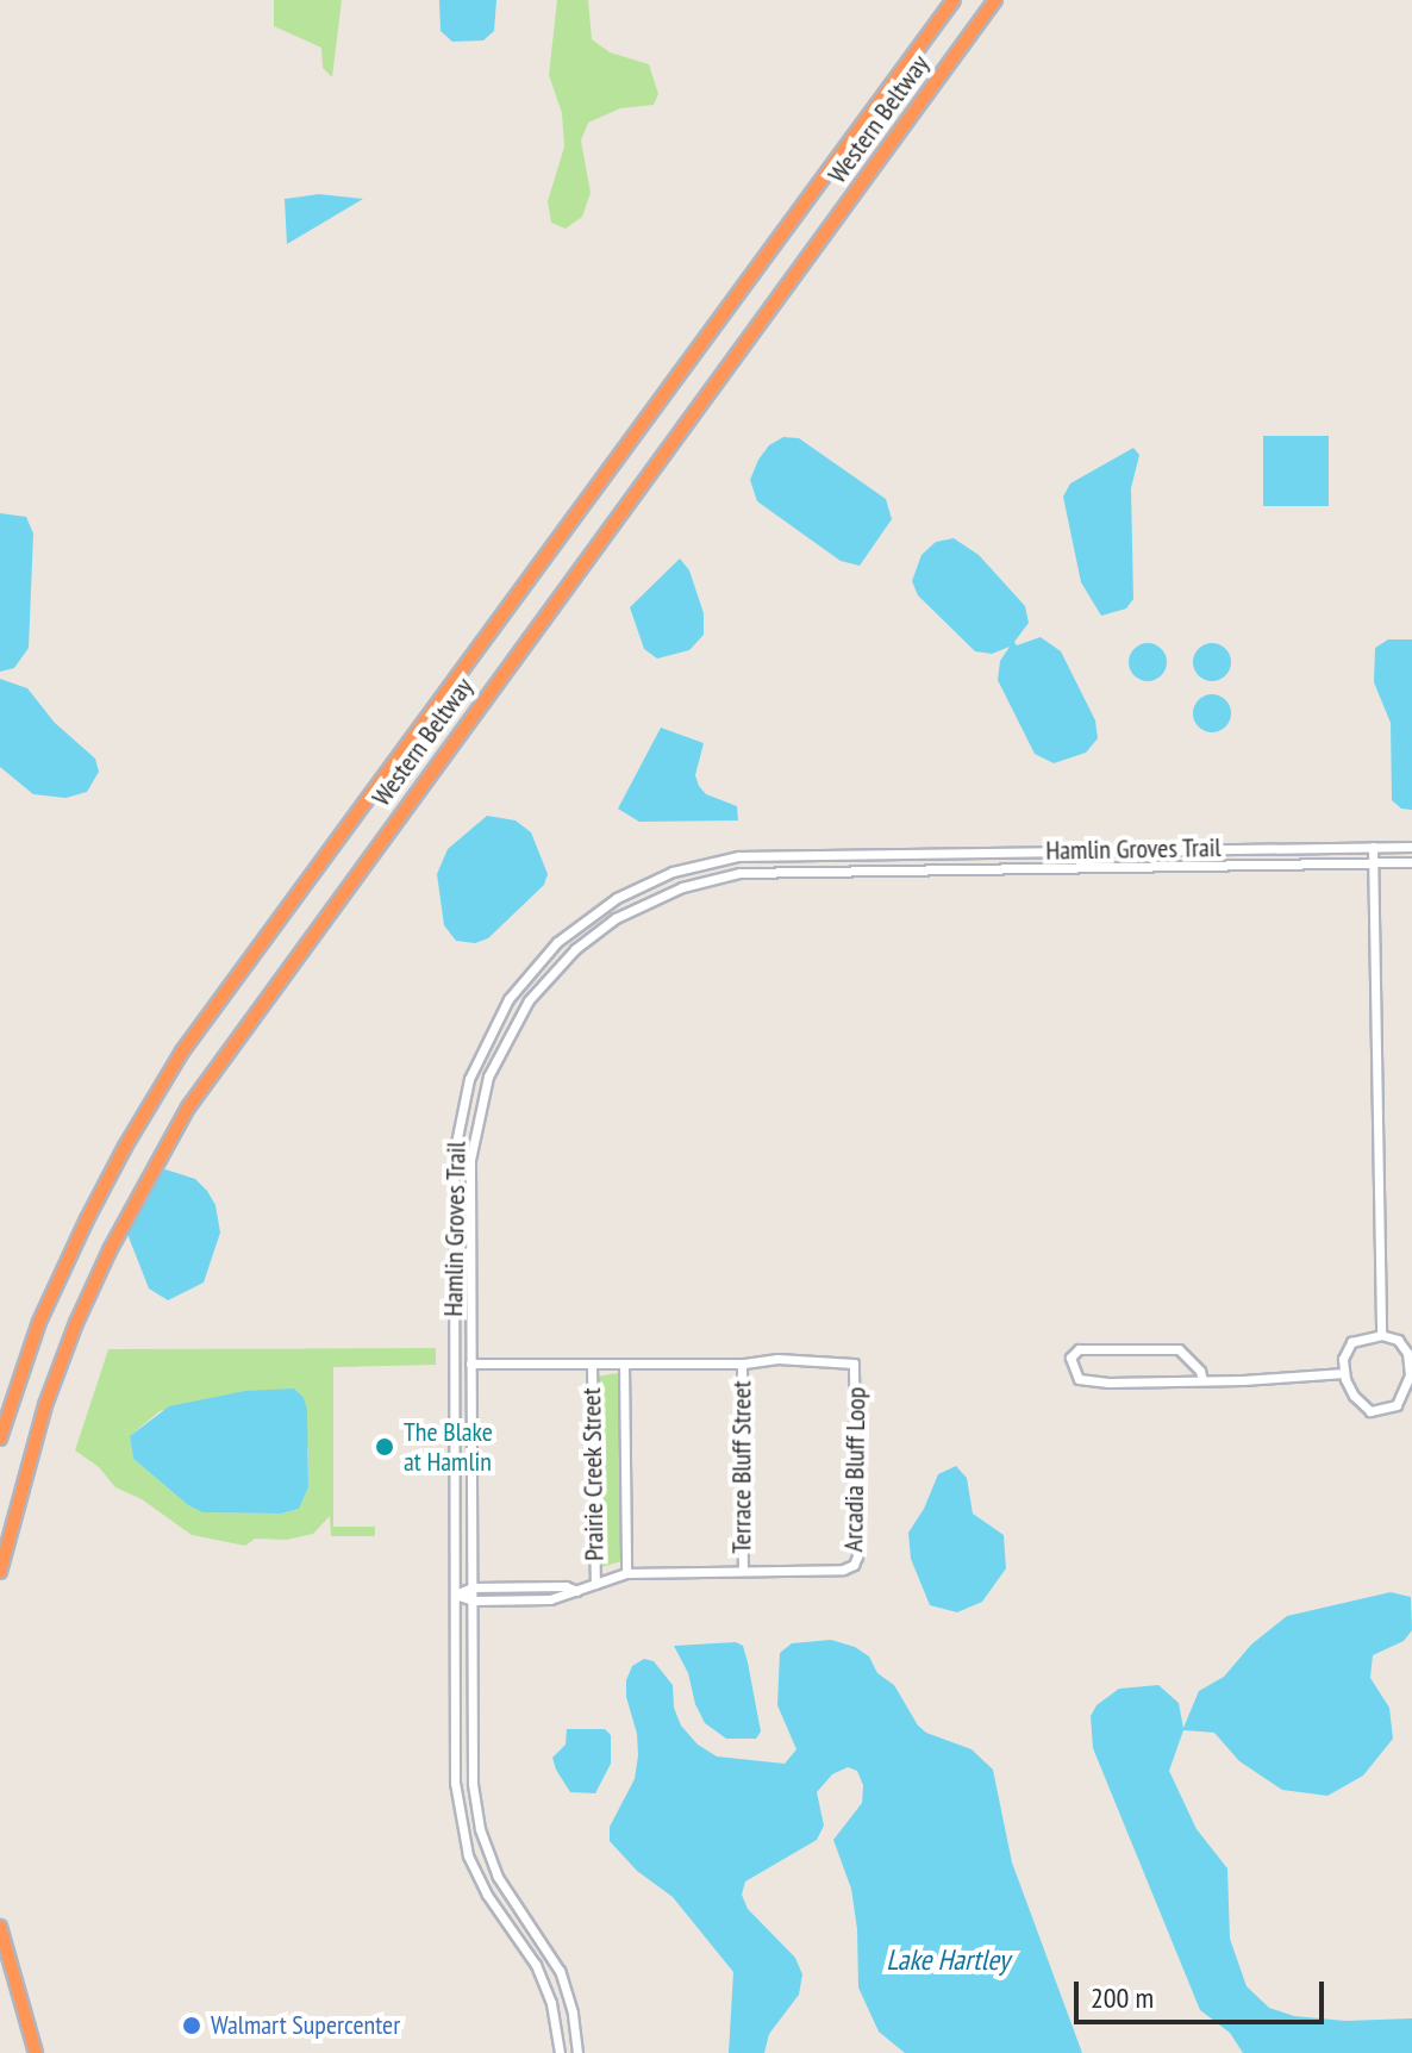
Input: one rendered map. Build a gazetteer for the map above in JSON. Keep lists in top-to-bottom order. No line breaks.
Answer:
{"streets":{"highway":["Western Beltway"],"street":["Hamlin Groves Trail","Terrace Bluff Street","Arcadia Bluff Loop","Prairie Creek Street"]},"crossings":[["Hamlin Groves Trail","Arcadia Bluff Loop"],["Terrace Bluff Street","Arcadia Bluff Loop"],["Arcadia Bluff Loop","Prairie Creek Street"]],"water":["Lake Hartley"],"places":["The Blake at Hamlin","Walmart Supercenter"],"scale_bar":"200 m"}
